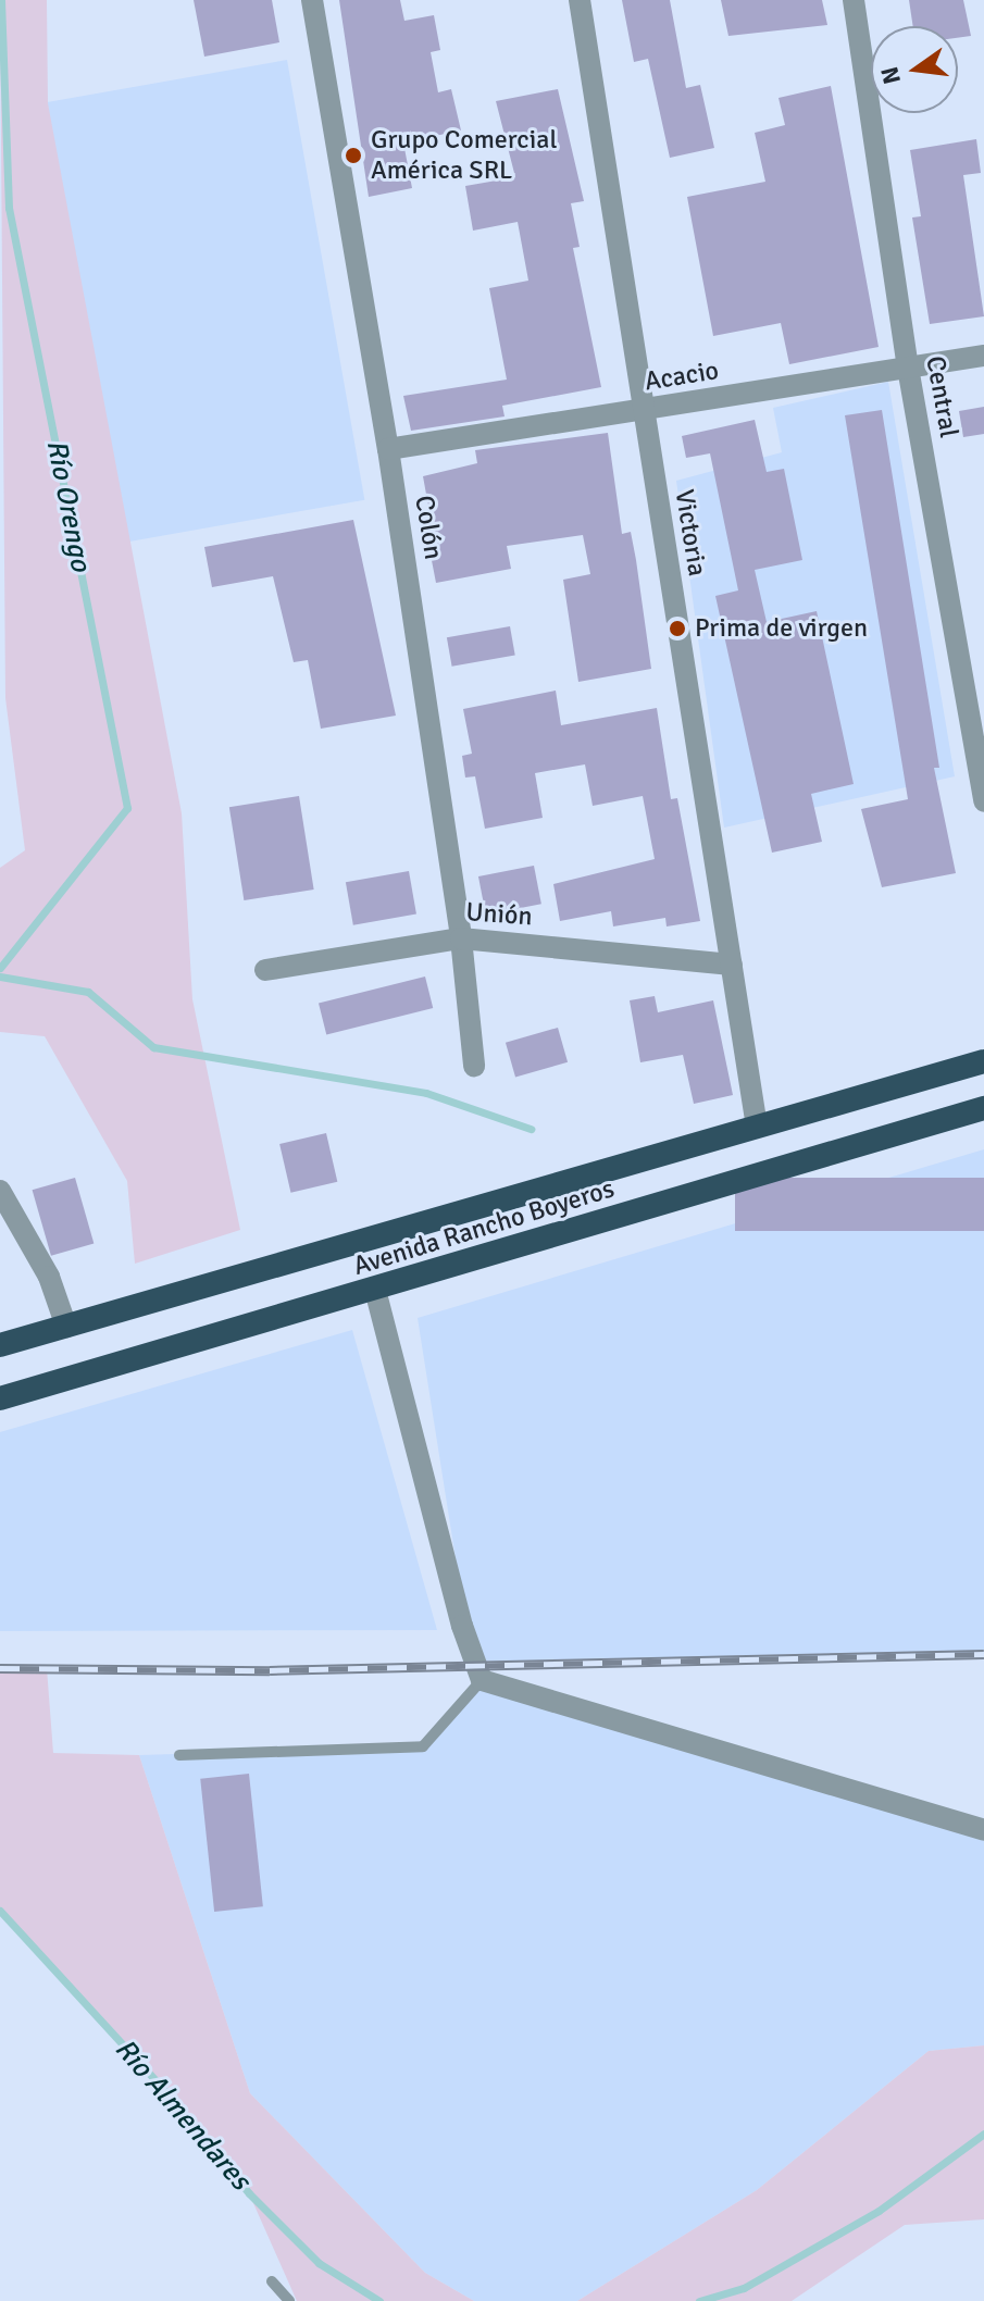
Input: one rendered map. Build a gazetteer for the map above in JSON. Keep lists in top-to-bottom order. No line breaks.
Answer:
{"streets":{"highway":["Avenida Rancho Boyeros"],"street":["Acacio","Central","Colón","Victoria","Unión"]},"crossings":[["Acacio","Central"],["Acacio","Colón"],["Acacio","Victoria"],["Colón","Unión"],["Victoria","Unión"],["Victoria","Avenida Rancho Boyeros"]],"water":["Río Orengo","Río Almendares"],"places":["Grupo Comercial América SRL","Prima de virgen"],"north":"left"}
